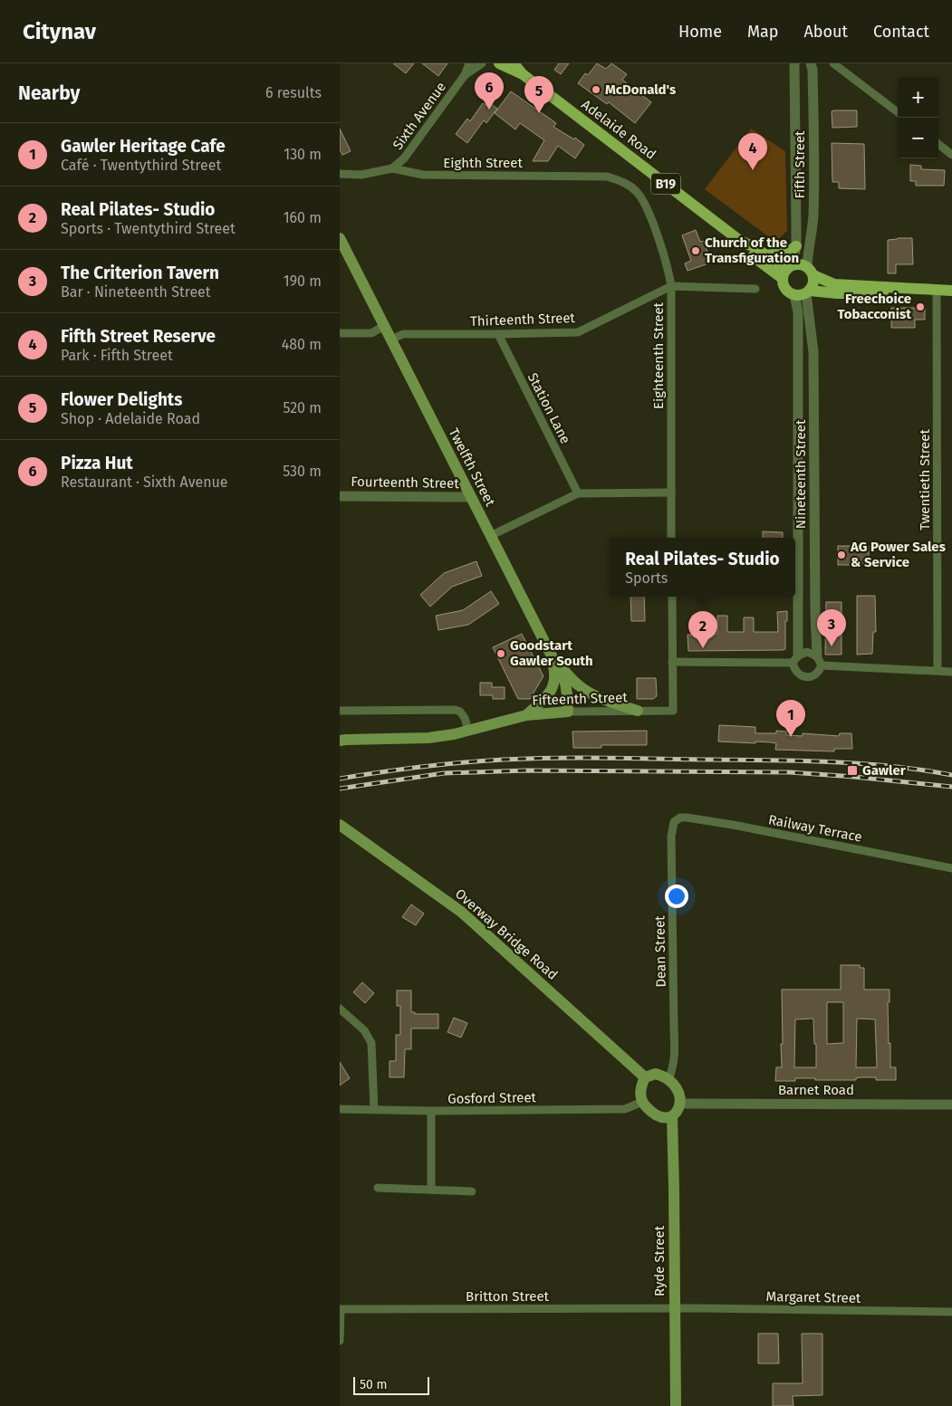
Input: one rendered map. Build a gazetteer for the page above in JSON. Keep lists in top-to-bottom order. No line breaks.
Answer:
{"streets":{"main road":["Adelaide Road","B19","Twelfth Street","Fifteenth Street","Overway Bridge Road","Ryde Street"],"street":["Sixth Avenue","Eighth Street","Fifth Street","Thirteenth Street","Eighteenth Street","Station Lane","Nineteenth Street","Twentieth Street","Fourteenth Street","Railway Terrace","Dean Street","Barnet Road","Gosford Street","Britton Street","Margaret Street"]},"crossings":[["Sixth Avenue","Eighth Street"],["Adelaide Road","Fifth Street"],["Adelaide Road","B19"],["Adelaide Road","Nineteenth Street"],["Eighth Street","Eighteenth Street"],["Fifth Street","B19"],["Fifth Street","Nineteenth Street"],["B19","Nineteenth Street"],["B19","Twentieth Street"],["Thirteenth Street","Eighteenth Street"],["Thirteenth Street","Station Lane"],["Thirteenth Street","Twelfth Street"],["Twelfth Street","Fourteenth Street"],["Twelfth Street","Fifteenth Street"],["Railway Terrace","Dean Street"],["Overway Bridge Road","Dean Street"],["Overway Bridge Road","Barnet Road"],["Overway Bridge Road","Gosford Street"],["Overway Bridge Road","Ryde Street"],["Dean Street","Barnet Road"],["Dean Street","Gosford Street"],["Dean Street","Ryde Street"],["Barnet Road","Gosford Street"],["Barnet Road","Ryde Street"],["Gosford Street","Ryde Street"],["Ryde Street","Britton Street"],["Ryde Street","Margaret Street"],["Britton Street","Margaret Street"]],"places":{"other":["McDonald's","Church of the Transfiguration","Freechoice Tobacconist","AG Power Sales & Service","Goodstart Gawler South"],"transit":["Gawler"]},"scale_bar":"50 m","page":{"header":"Citynav","nav":["Home","Map","About","Contact"],"heading":["Nearby","6 results"],"pins":["6","5","4","3","2","1"],"map_buttons":["+","−"],"list":[{"mark":"1","name":"Gawler Heritage Cafe","note":"Café · Twentythird Street","value":"130 m"},{"mark":"2","name":"Real Pilates- Studio","note":"Sports · Twentythird Street","value":"160 m"},{"mark":"3","name":"The Criterion Tavern","note":"Bar · Nineteenth Street","value":"190 m"},{"mark":"4","name":"Fifth Street Reserve","note":"Park · Fifth Street","value":"480 m"},{"mark":"5","name":"Flower Delights","note":"Shop · Adelaide Road","value":"520 m"},{"mark":"6","name":"Pizza Hut","note":"Restaurant · Sixth Avenue","value":"530 m"}],"popup":["Real Pilates- Studio","Sports"],"scale":"50 m"}}
